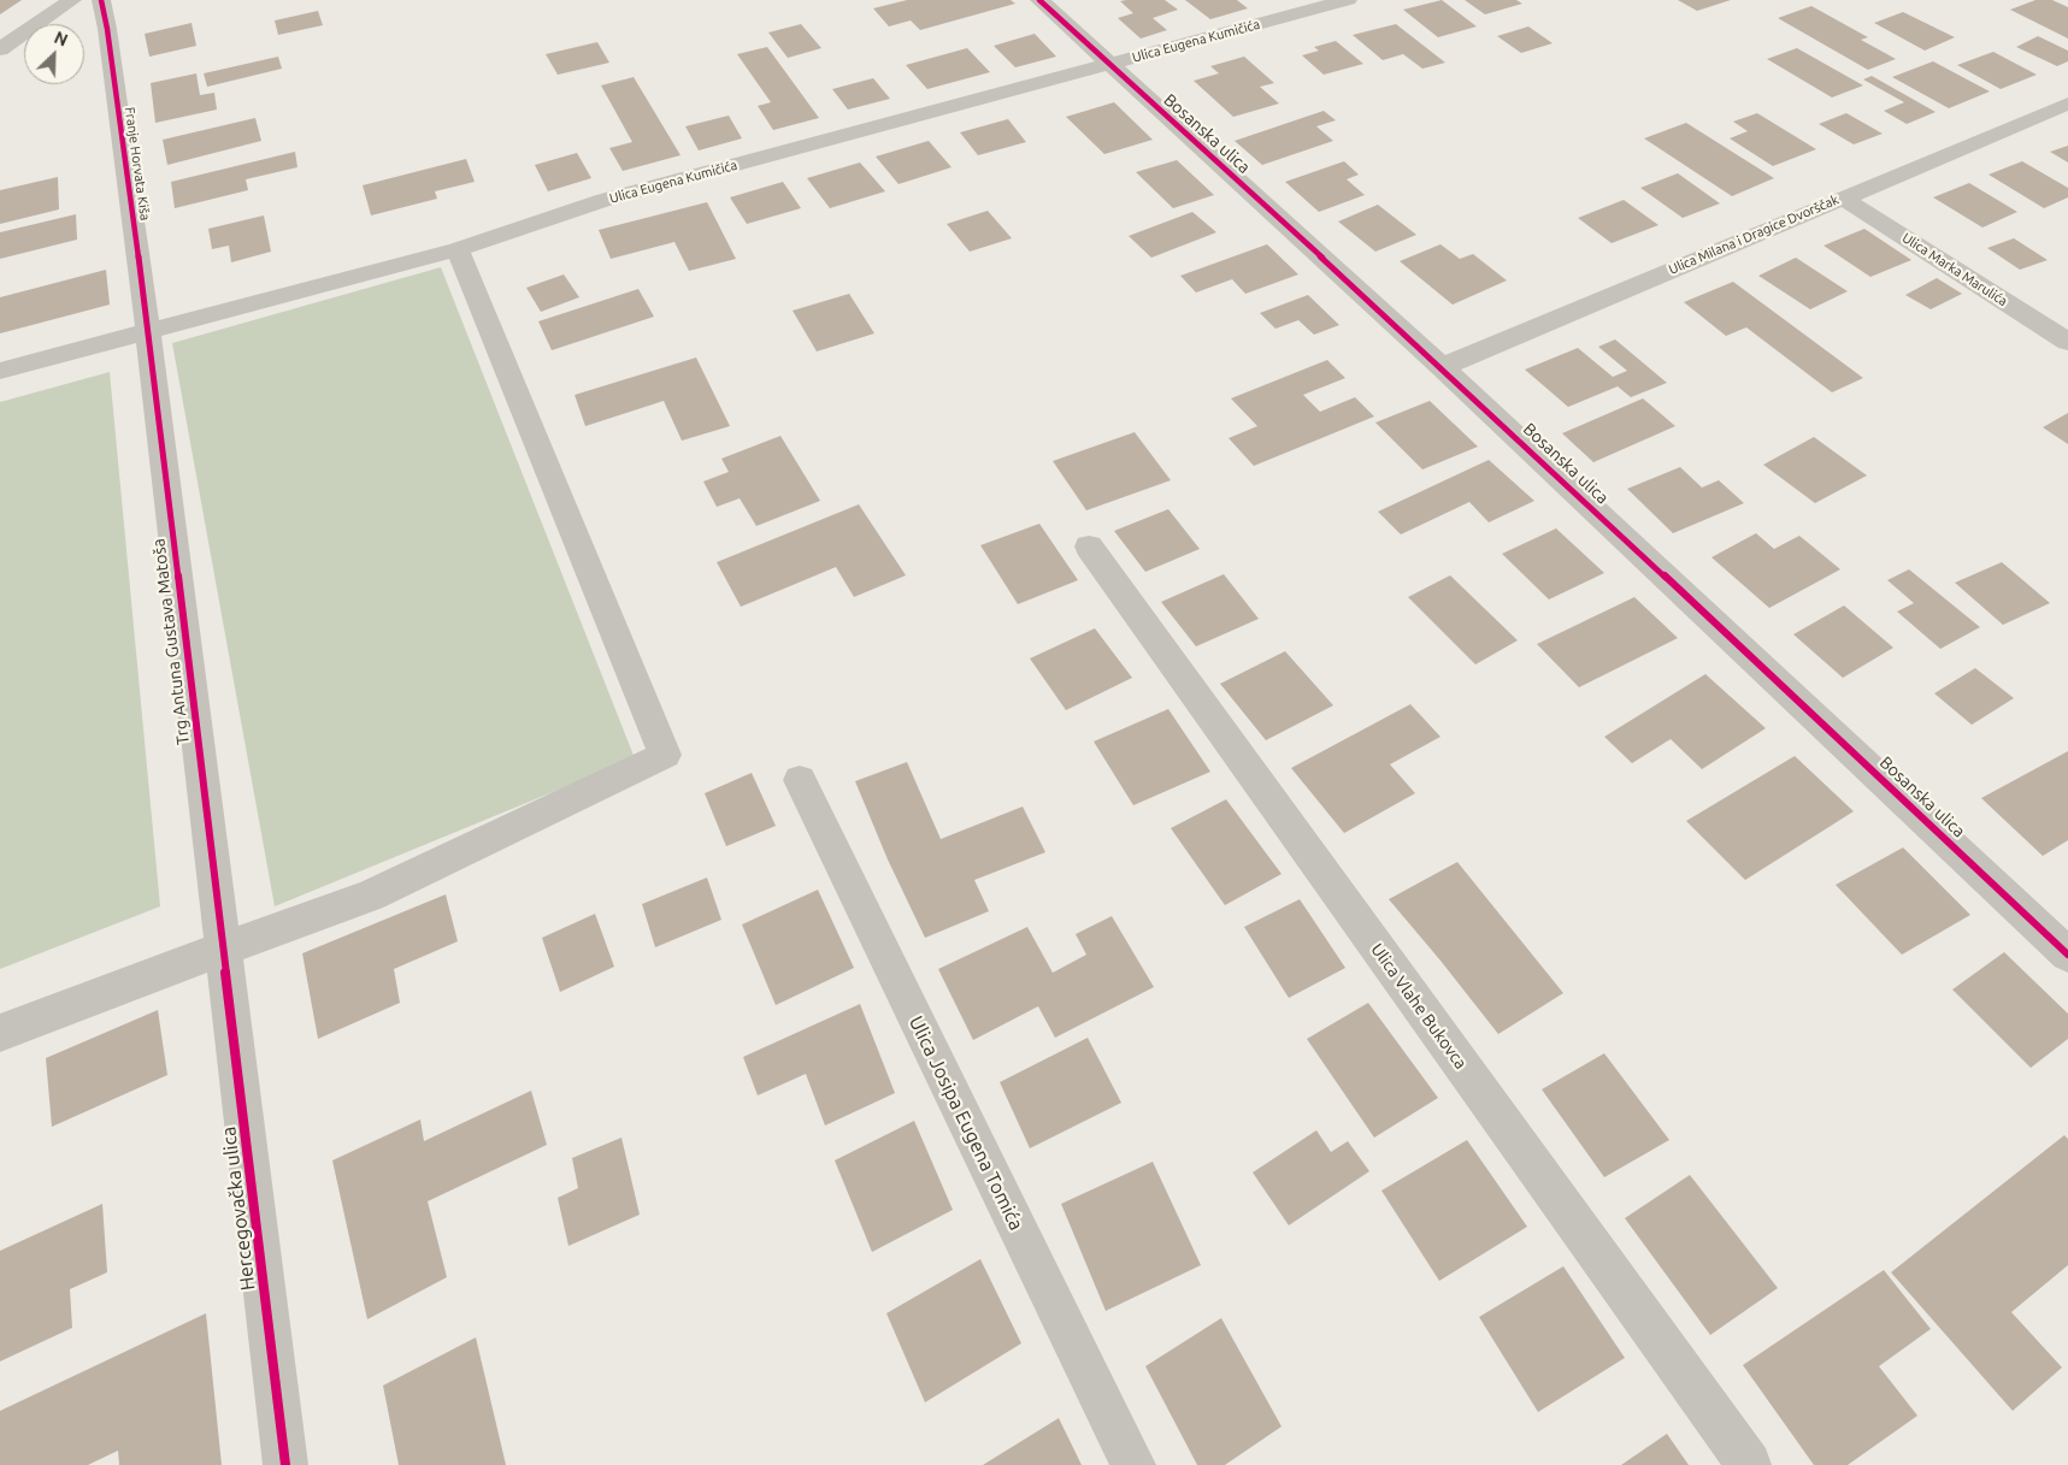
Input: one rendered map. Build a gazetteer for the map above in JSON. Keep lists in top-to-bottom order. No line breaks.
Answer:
{"streets":{"street":["Ulica Eugena Kumičića","Bosanska ulica","Franje Horvata Kiša","Ulica Milana i Dragice Dvorščak","Ulica Marka Marulića","Trg Antuna Gustava Matoša","Ulica Vlahe Bukovca","Ulica Josipa Eugena Tomića","Hercegovačka ulica"]},"crossings":[["Ulica Eugena Kumičića","Bosanska ulica"],["Ulica Eugena Kumičića","Franje Horvata Kiša"],["Ulica Eugena Kumičića","Trg Antuna Gustava Matoša"],["Bosanska ulica","Ulica Milana i Dragice Dvorščak"],["Franje Horvata Kiša","Trg Antuna Gustava Matoša"],["Ulica Milana i Dragice Dvorščak","Ulica Marka Marulića"],["Trg Antuna Gustava Matoša","Hercegovačka ulica"]],"north":"top right"}
